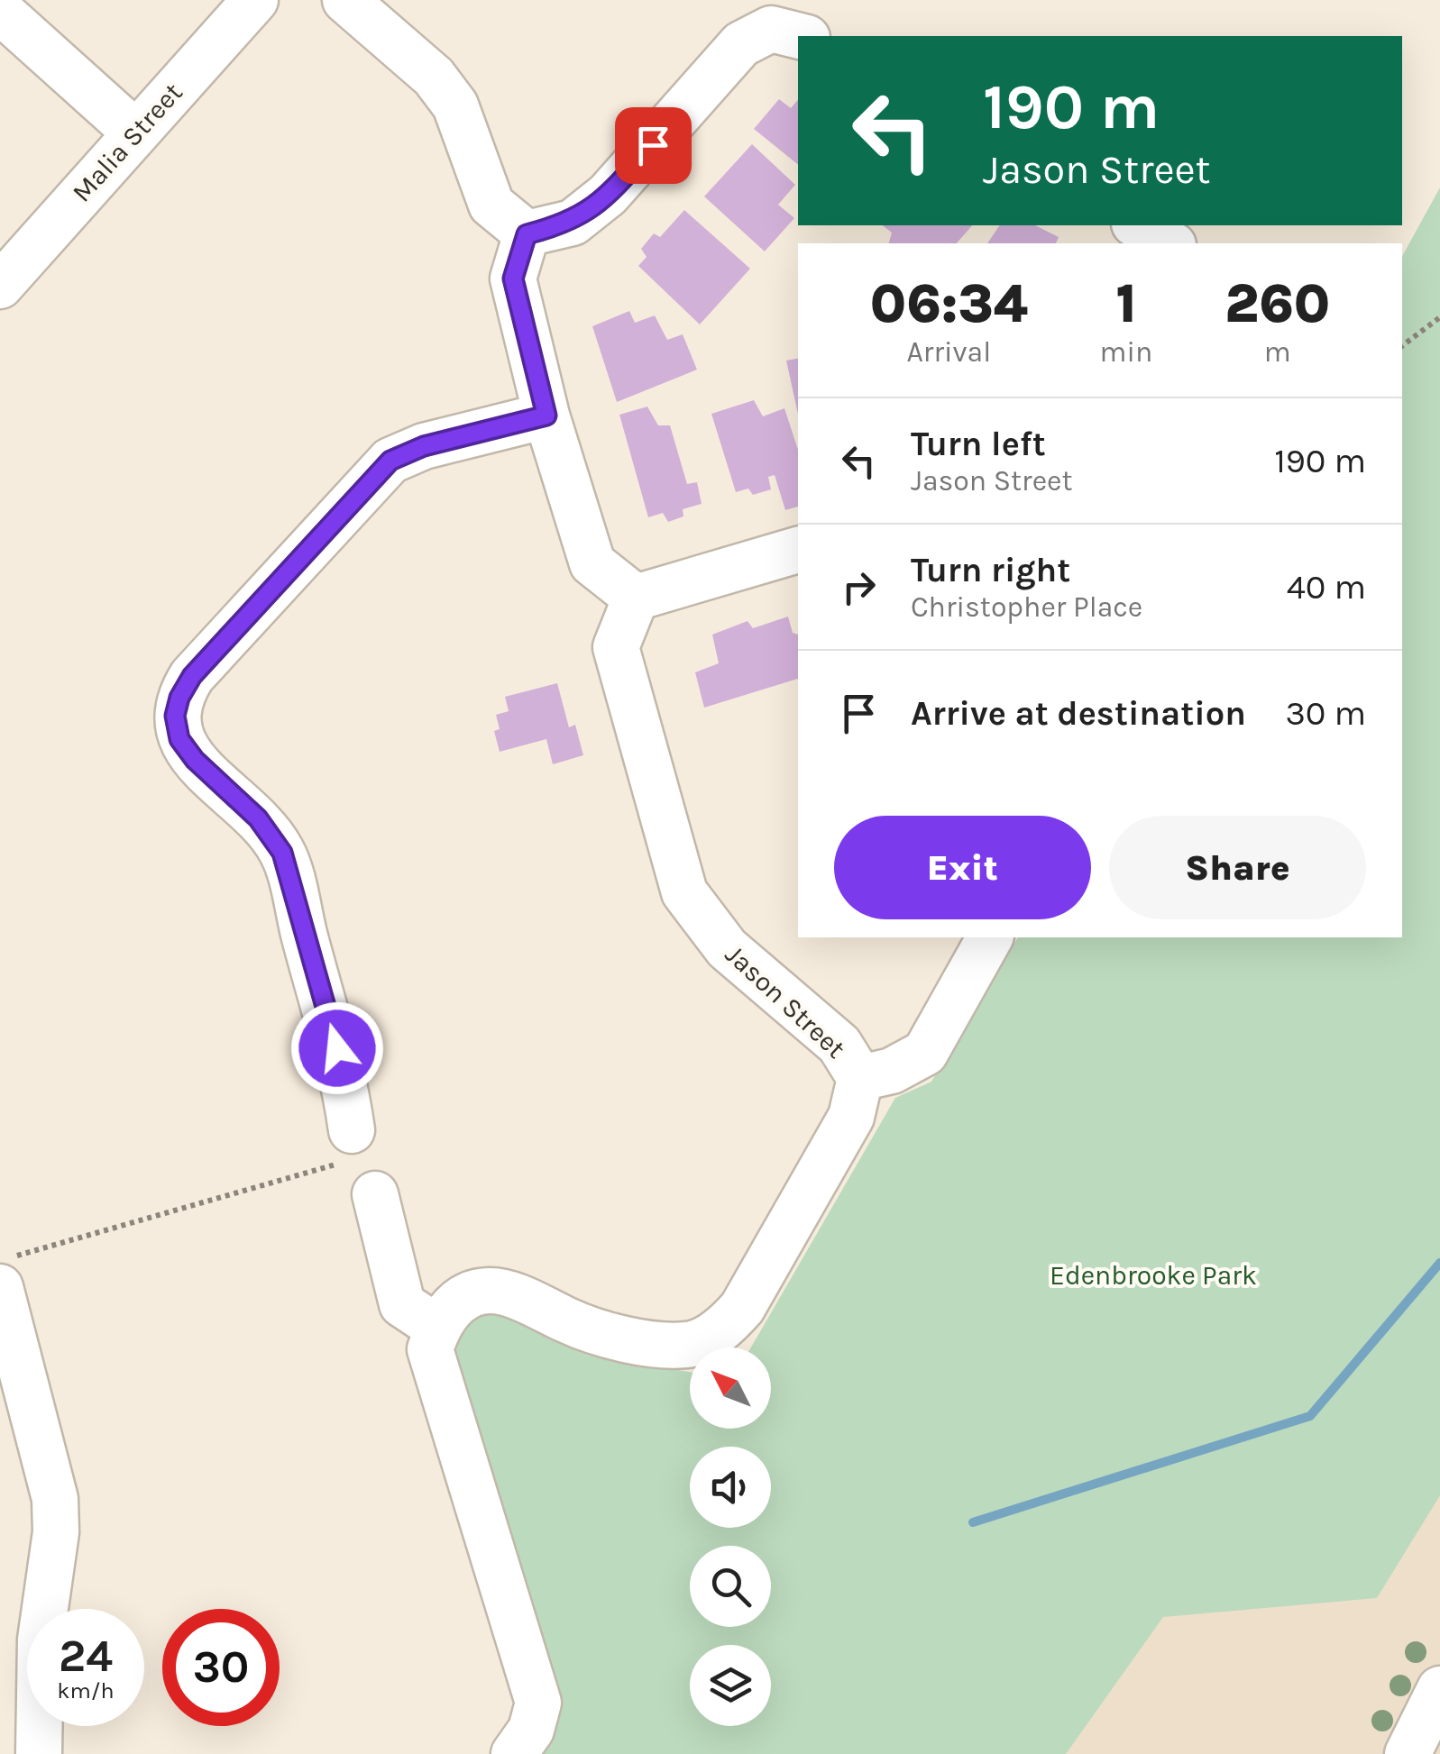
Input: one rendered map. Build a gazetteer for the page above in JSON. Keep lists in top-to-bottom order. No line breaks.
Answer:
{"streets":{"street":["Malia Street","Jason Street"]},"parks":["Edenbrooke Park"],"north":"top left","page":{"turn":["190 m","Jason Street"],"eta":["06:34","Arrival","1","min","260","m"],"list":[{"name":"Turn left","note":"Jason Street","value":"190 m"},{"name":"Turn right","note":"Christopher Place","value":"40 m"},{"name":"Arrive at destination","value":"30 m"}],"buttons":["Exit","Share"],"speed":"24 km/h","limit":"30"}}
